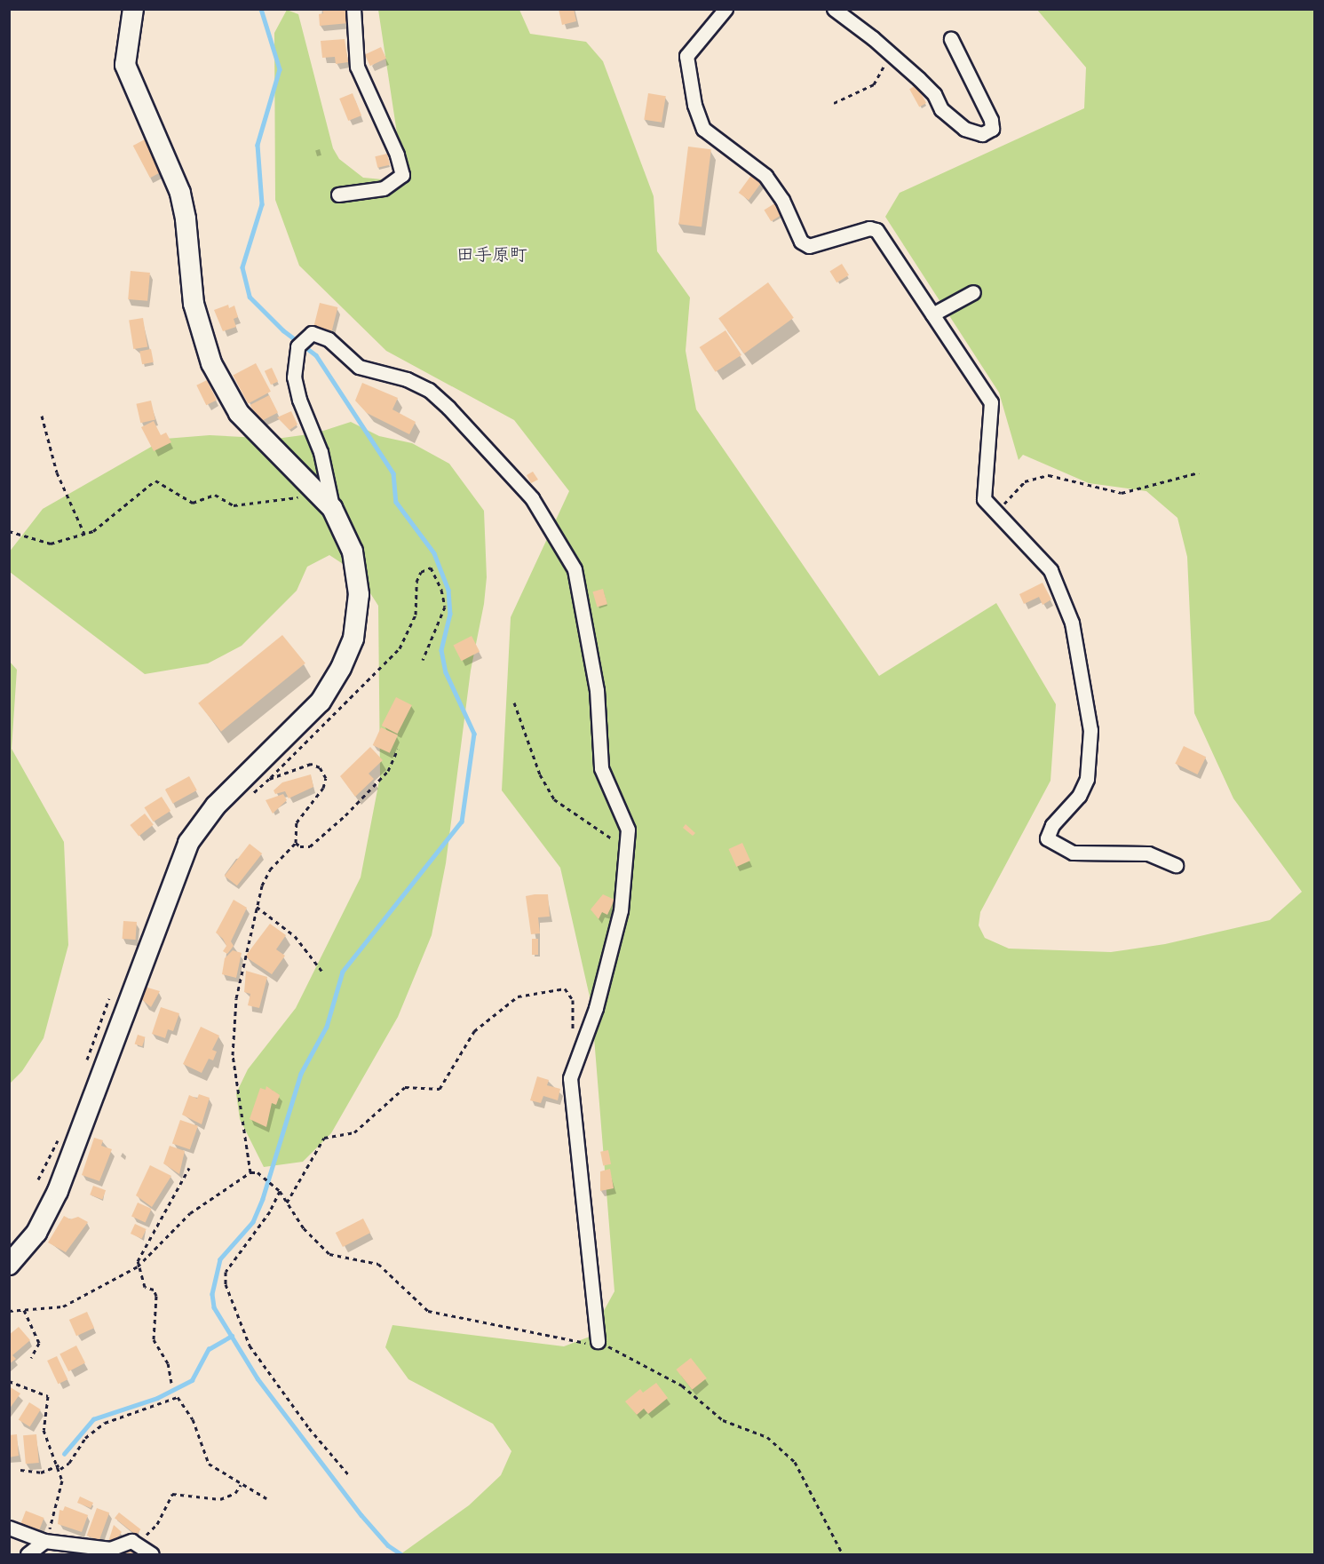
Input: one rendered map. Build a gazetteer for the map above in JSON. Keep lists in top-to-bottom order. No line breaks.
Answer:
{"districts":["田手原町"]}
